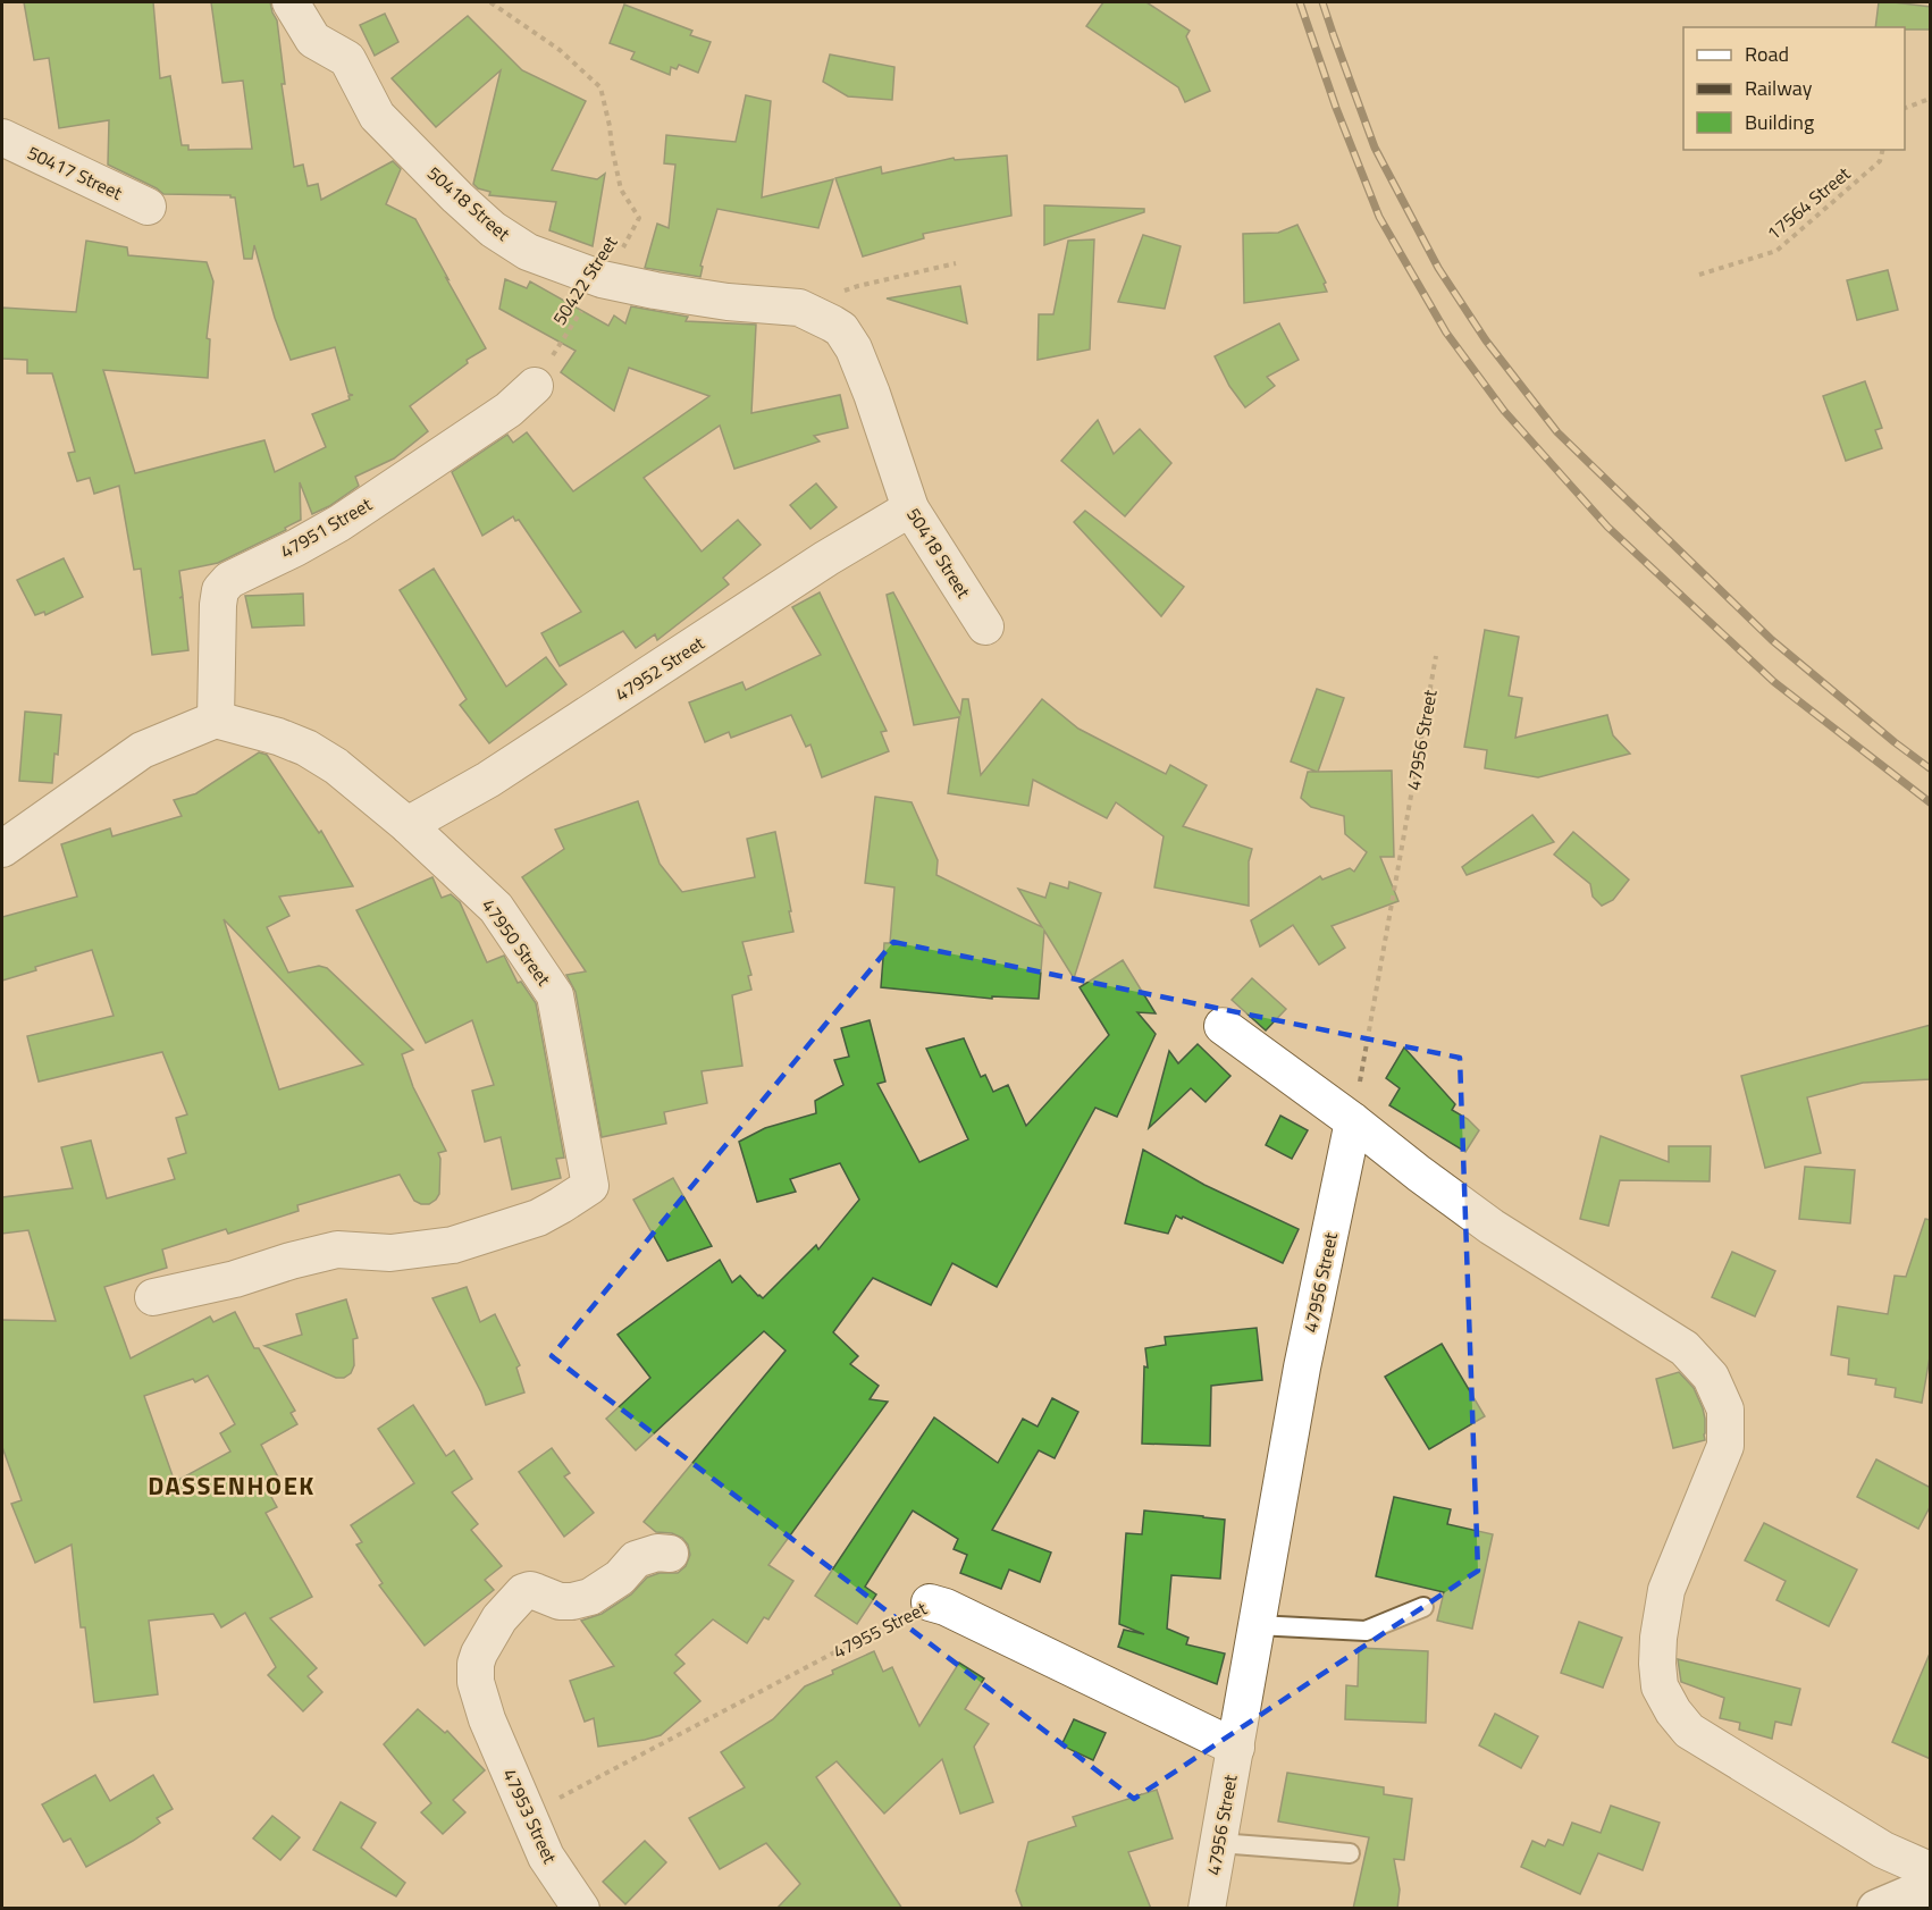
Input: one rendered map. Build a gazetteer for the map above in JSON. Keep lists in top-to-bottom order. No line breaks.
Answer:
{"streets":{"street":["50417 Street","50418 Street","47951 Street","47952 Street","47956 Street","47950 Street","47955 Street","47953 Street"],"path":["17564 Street","50422 Street"]},"crossings":[["50418 Street","50422 Street"],["50418 Street","47952 Street"],["50422 Street","47951 Street"],["47951 Street","47950 Street"],["47952 Street","47950 Street"],["47956 Street","47955 Street"],["47955 Street","47953 Street"]],"districts":["DASSENHOEK"],"legend":["Road","Railway","Building"]}
